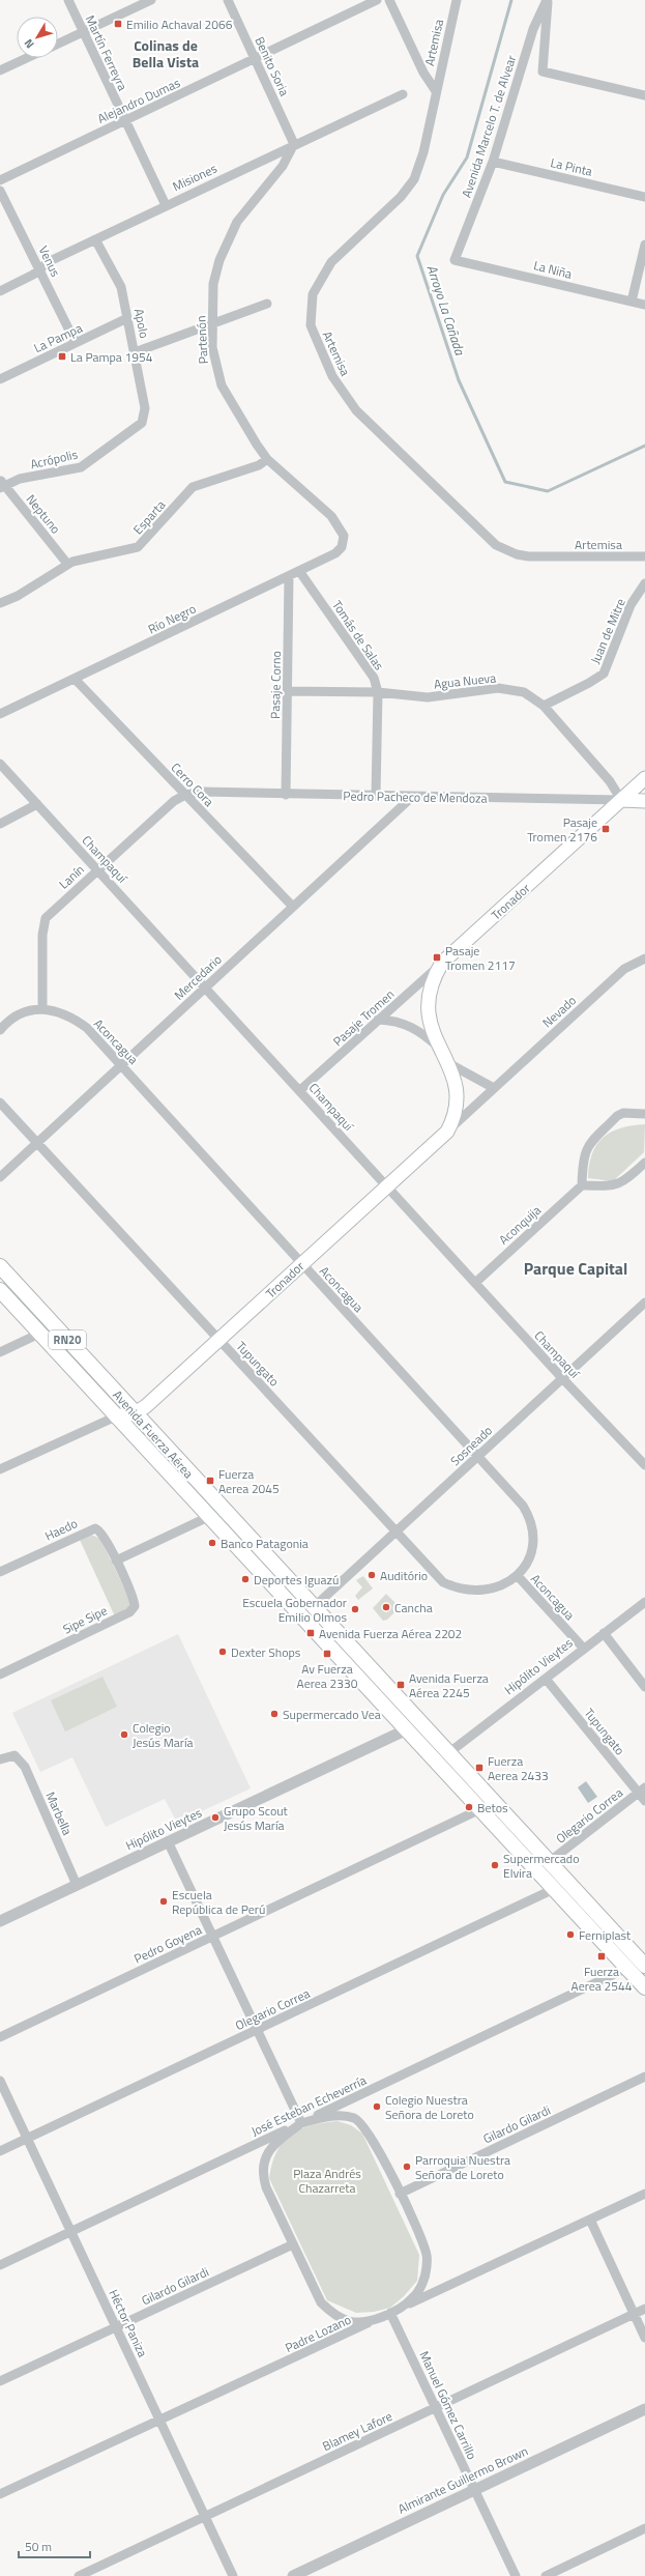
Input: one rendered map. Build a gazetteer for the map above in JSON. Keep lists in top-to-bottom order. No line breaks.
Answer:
{"streets":{"main road":["Pedro Pacheco de Mendoza","Tronador","RN20","Avenida Fuerza Aérea"],"street":["Artemisa","Martín Ferreyra","Benito Soria","Alejandro Dumas","Avenida Marcelo T. de Alvear","La Pinta","Misiones","Venus","La Niña","Apolo","La Pampa","Partenón","Acrópolis","Neptuno","Esparta","Río Negro","Juan de Mitre","Tomás de Salas","Agua Nueva","Pasaje Corno","Cerro Cora","Champaquí","Lanín","Mercedario","Nevado","Pasaje Tromen","Aconcagua","Aconquija","Tupungato","Sosneado","Haedo","Sipe Sipe","Hipólito Vieytes","Marbella","Olegario Correa","Pedro Goyena","José Esteban Echeverría","Gilardo Gilardi","Héctor Paniza","Padre Lozano","Manuel Gómez Carrillo","Blamey Lafore","Almirante Guillermo Brown"]},"crossings":[["Martín Ferreyra","Alejandro Dumas"],["Martín Ferreyra","Misiones"],["Benito Soria","Alejandro Dumas"],["Benito Soria","Misiones"],["Benito Soria","Partenón"],["Avenida Marcelo T. de Alvear","La Pinta"],["Avenida Marcelo T. de Alvear","La Niña"],["Misiones","Venus"],["Misiones","Apolo"],["Misiones","Partenón"],["Venus","La Pampa"],["Apolo","La Pampa"],["Apolo","Acrópolis"],["Partenón","Esparta"],["Partenón","Río Negro"],["Acrópolis","Neptuno"],["Neptuno","Esparta"],["Río Negro","Tomás de Salas"],["Río Negro","Pasaje Corno"],["Río Negro","Cerro Cora"],["Juan de Mitre","Agua Nueva"],["Tomás de Salas","Agua Nueva"],["Tomás de Salas","Pedro Pacheco de Mendoza"],["Agua Nueva","Pasaje Corno"],["Agua Nueva","Pedro Pacheco de Mendoza"],["Agua Nueva","Tronador"],["Pasaje Corno","Pedro Pacheco de Mendoza"],["Cerro Cora","Pedro Pacheco de Mendoza"],["Cerro Cora","Lanín"],["Cerro Cora","Mercedario"],["Pedro Pacheco de Mendoza","Lanín"],["Pedro Pacheco de Mendoza","Tronador"],["Pedro Pacheco de Mendoza","Mercedario"],["Champaquí","Lanín"],["Champaquí","Tronador"],["Champaquí","Mercedario"],["Champaquí","Pasaje Tromen"],["Champaquí","Aconquija"],["Champaquí","Sosneado"],["Lanín","Aconcagua"],["Tronador","Nevado"],["Tronador","Pasaje Tromen"],["Tronador","Aconcagua"],["Tronador","Tupungato"],["Tronador","Avenida Fuerza Aérea"],["Mercedario","Aconcagua"],["Mercedario","Tupungato"],["Aconcagua","Tupungato"],["Aconcagua","Sosneado"],["Aconcagua","Hipólito Vieytes"],["Tupungato","Sosneado"],["Tupungato","Hipólito Vieytes"],["Tupungato","Olegario Correa"],["Avenida Fuerza Aérea","Sosneado"],["Avenida Fuerza Aérea","Hipólito Vieytes"],["Avenida Fuerza Aérea","Olegario Correa"],["Avenida Fuerza Aérea","Pedro Goyena"],["Avenida Fuerza Aérea","José Esteban Echeverría"],["Haedo","Sipe Sipe"],["Hipólito Vieytes","Marbella"],["Olegario Correa","Héctor Paniza"],["José Esteban Echeverría","Héctor Paniza"],["Gilardo Gilardi","Héctor Paniza"],["Héctor Paniza","Padre Lozano"],["Héctor Paniza","Blamey Lafore"],["Padre Lozano","Manuel Gómez Carrillo"],["Manuel Gómez Carrillo","Blamey Lafore"],["Manuel Gómez Carrillo","Almirante Guillermo Brown"]],"districts":["Colinas de Bella Vista","Parque Capital"],"water":["Arroyo La Cañada"],"parks":["Plaza Andrés Chazarreta"],"places":{"transit":["Emilio Achaval 2066","La Pampa 1954","Pasaje Tromen 2176","Pasaje Tromen 2117","Fuerza Aerea 2045","Avenida Fuerza Aérea 2202","Av Fuerza Aerea 2330","Avenida Fuerza Aérea 2245","Fuerza Aerea 2433","Fuerza Aerea 2544"],"other":["Banco Patagonia","Auditório","Deportes Iguazú","Cancha","Escuela Gobernador Emilio Olmos","Dexter Shops","Supermercado Vea","Colegio Jesús María","Betos","Grupo Scout Jesús María","Supermercado Elvira","Escuela República de Perú","Ferniplast","Colegio Nuestra Señora de Loreto","Parroquia Nuestra Señora de Loreto"]},"scale_bar":"50 m","north":"bottom left"}
